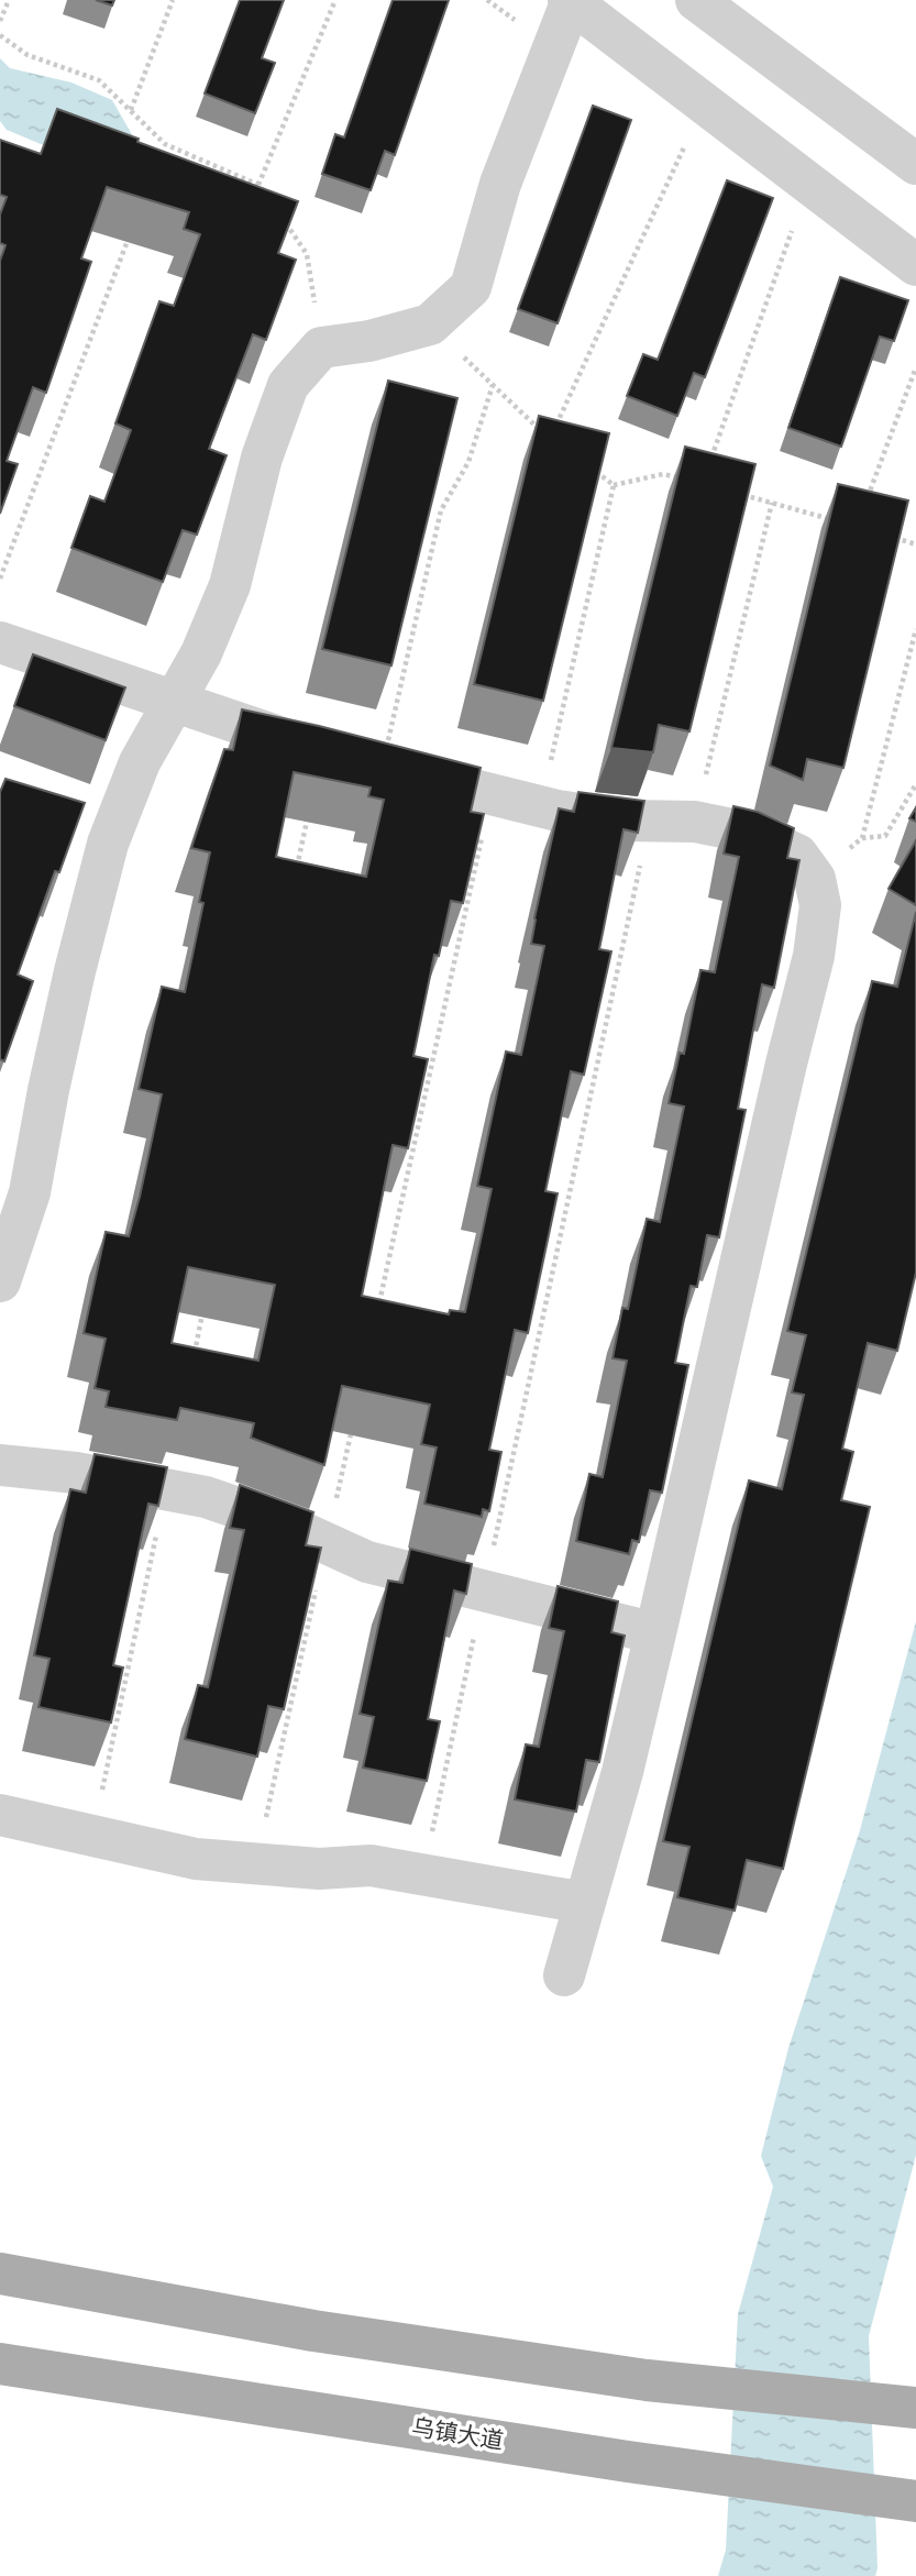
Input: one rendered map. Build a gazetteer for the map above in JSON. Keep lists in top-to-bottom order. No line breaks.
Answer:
{"streets":{"main road":["乌镇大道"]}}
